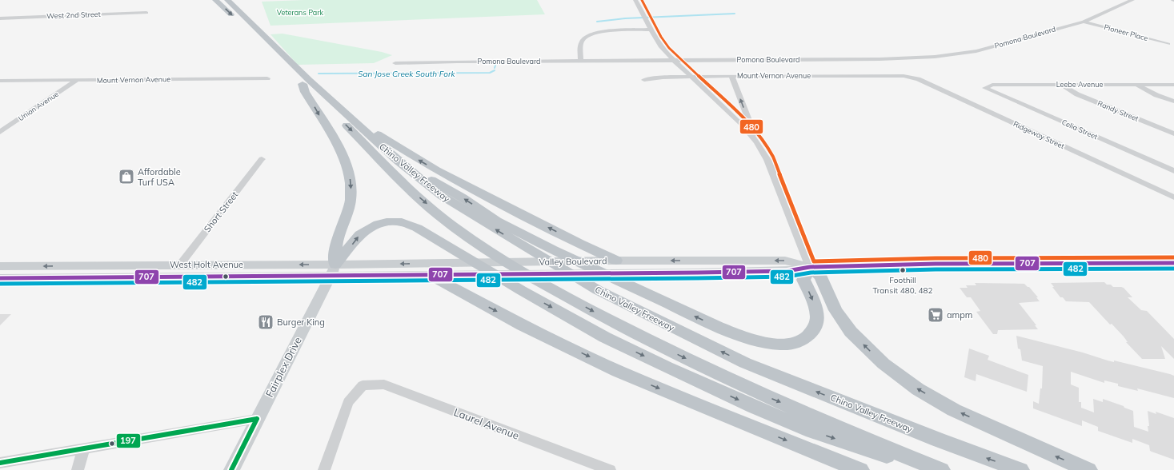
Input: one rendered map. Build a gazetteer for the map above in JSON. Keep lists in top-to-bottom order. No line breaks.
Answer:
{"streets":{"highway":["Chino Valley Freeway"],"main road":["Valley Boulevard","West Holt Avenue","Fairplex Drive"],"street":["West 2nd Street","Pioneer Place","Pomona Boulevard","Mount Vernon Avenue","Leebe Avenue","Union Avenue","Randy Street","Celia Street","Ridgeway Street","Short Street","Laurel Avenue"]},"crossings":[["Pioneer Place","Pomona Boulevard"],["Mount Vernon Avenue","Union Avenue"],["Mount Vernon Avenue","Ridgeway Street"],["Leebe Avenue","Randy Street"],["Leebe Avenue","Celia Street"],["Short Street","West Holt Avenue"],["Valley Boulevard","West Holt Avenue"],["Valley Boulevard","Fairplex Drive"],["West Holt Avenue","Fairplex Drive"]],"water":["San Jose Creek South Fork"],"parks":["Veterans Park"],"places":{"shop":["Affordable Turf USA"],"other":["Foothill Transit 480, 482"],"supermarket":["ampm"],"restaurant":["Burger King"]},"lines":["transit line 480","transit line 707","transit line 482","transit line 197"]}
